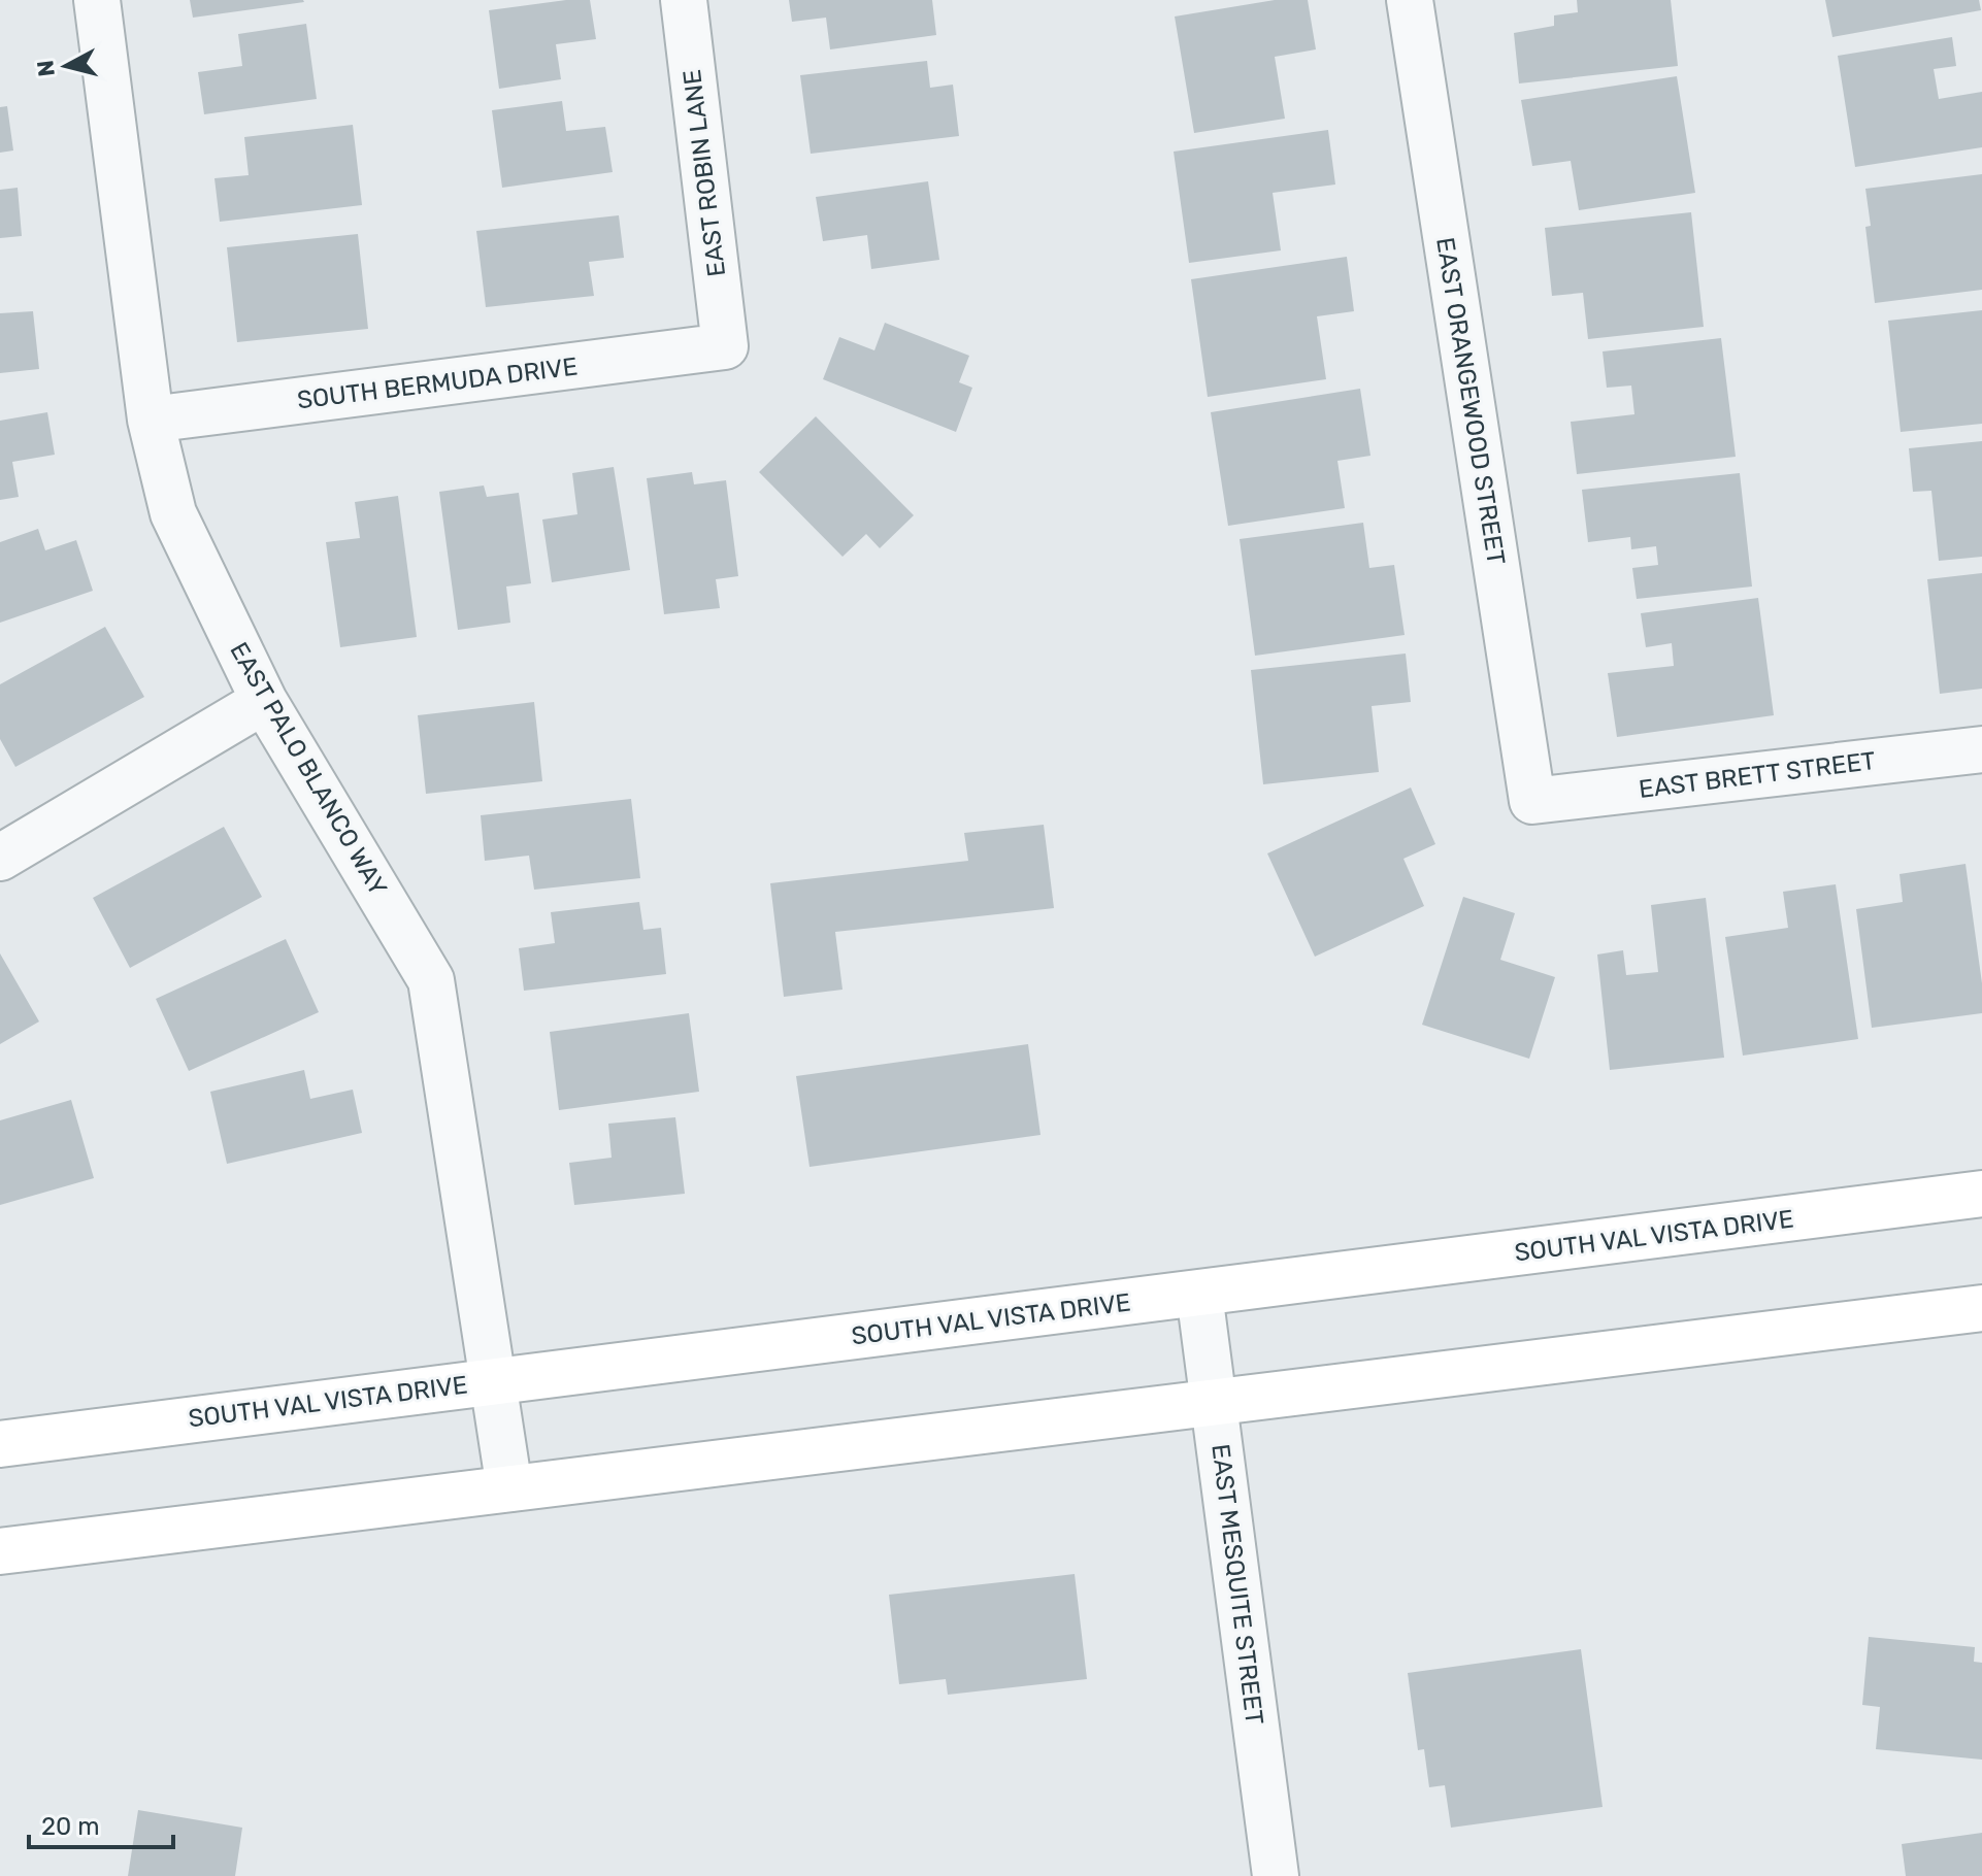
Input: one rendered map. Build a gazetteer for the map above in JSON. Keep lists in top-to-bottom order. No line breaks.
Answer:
{"streets":{"main road":["SOUTH VAL VISTA DRIVE"],"street":["EAST ROBIN LANE","SOUTH BERMUDA DRIVE","EAST ORANGEWOOD STREET","EAST PALO BLANCO WAY","EAST BRETT STREET","EAST MESQUITE STREET"]},"crossings":[["EAST ROBIN LANE","SOUTH BERMUDA DRIVE"],["SOUTH BERMUDA DRIVE","EAST PALO BLANCO WAY"],["EAST ORANGEWOOD STREET","EAST BRETT STREET"],["EAST PALO BLANCO WAY","SOUTH VAL VISTA DRIVE"],["SOUTH VAL VISTA DRIVE","EAST MESQUITE STREET"]],"scale_bar":"20 m","north":"left"}
